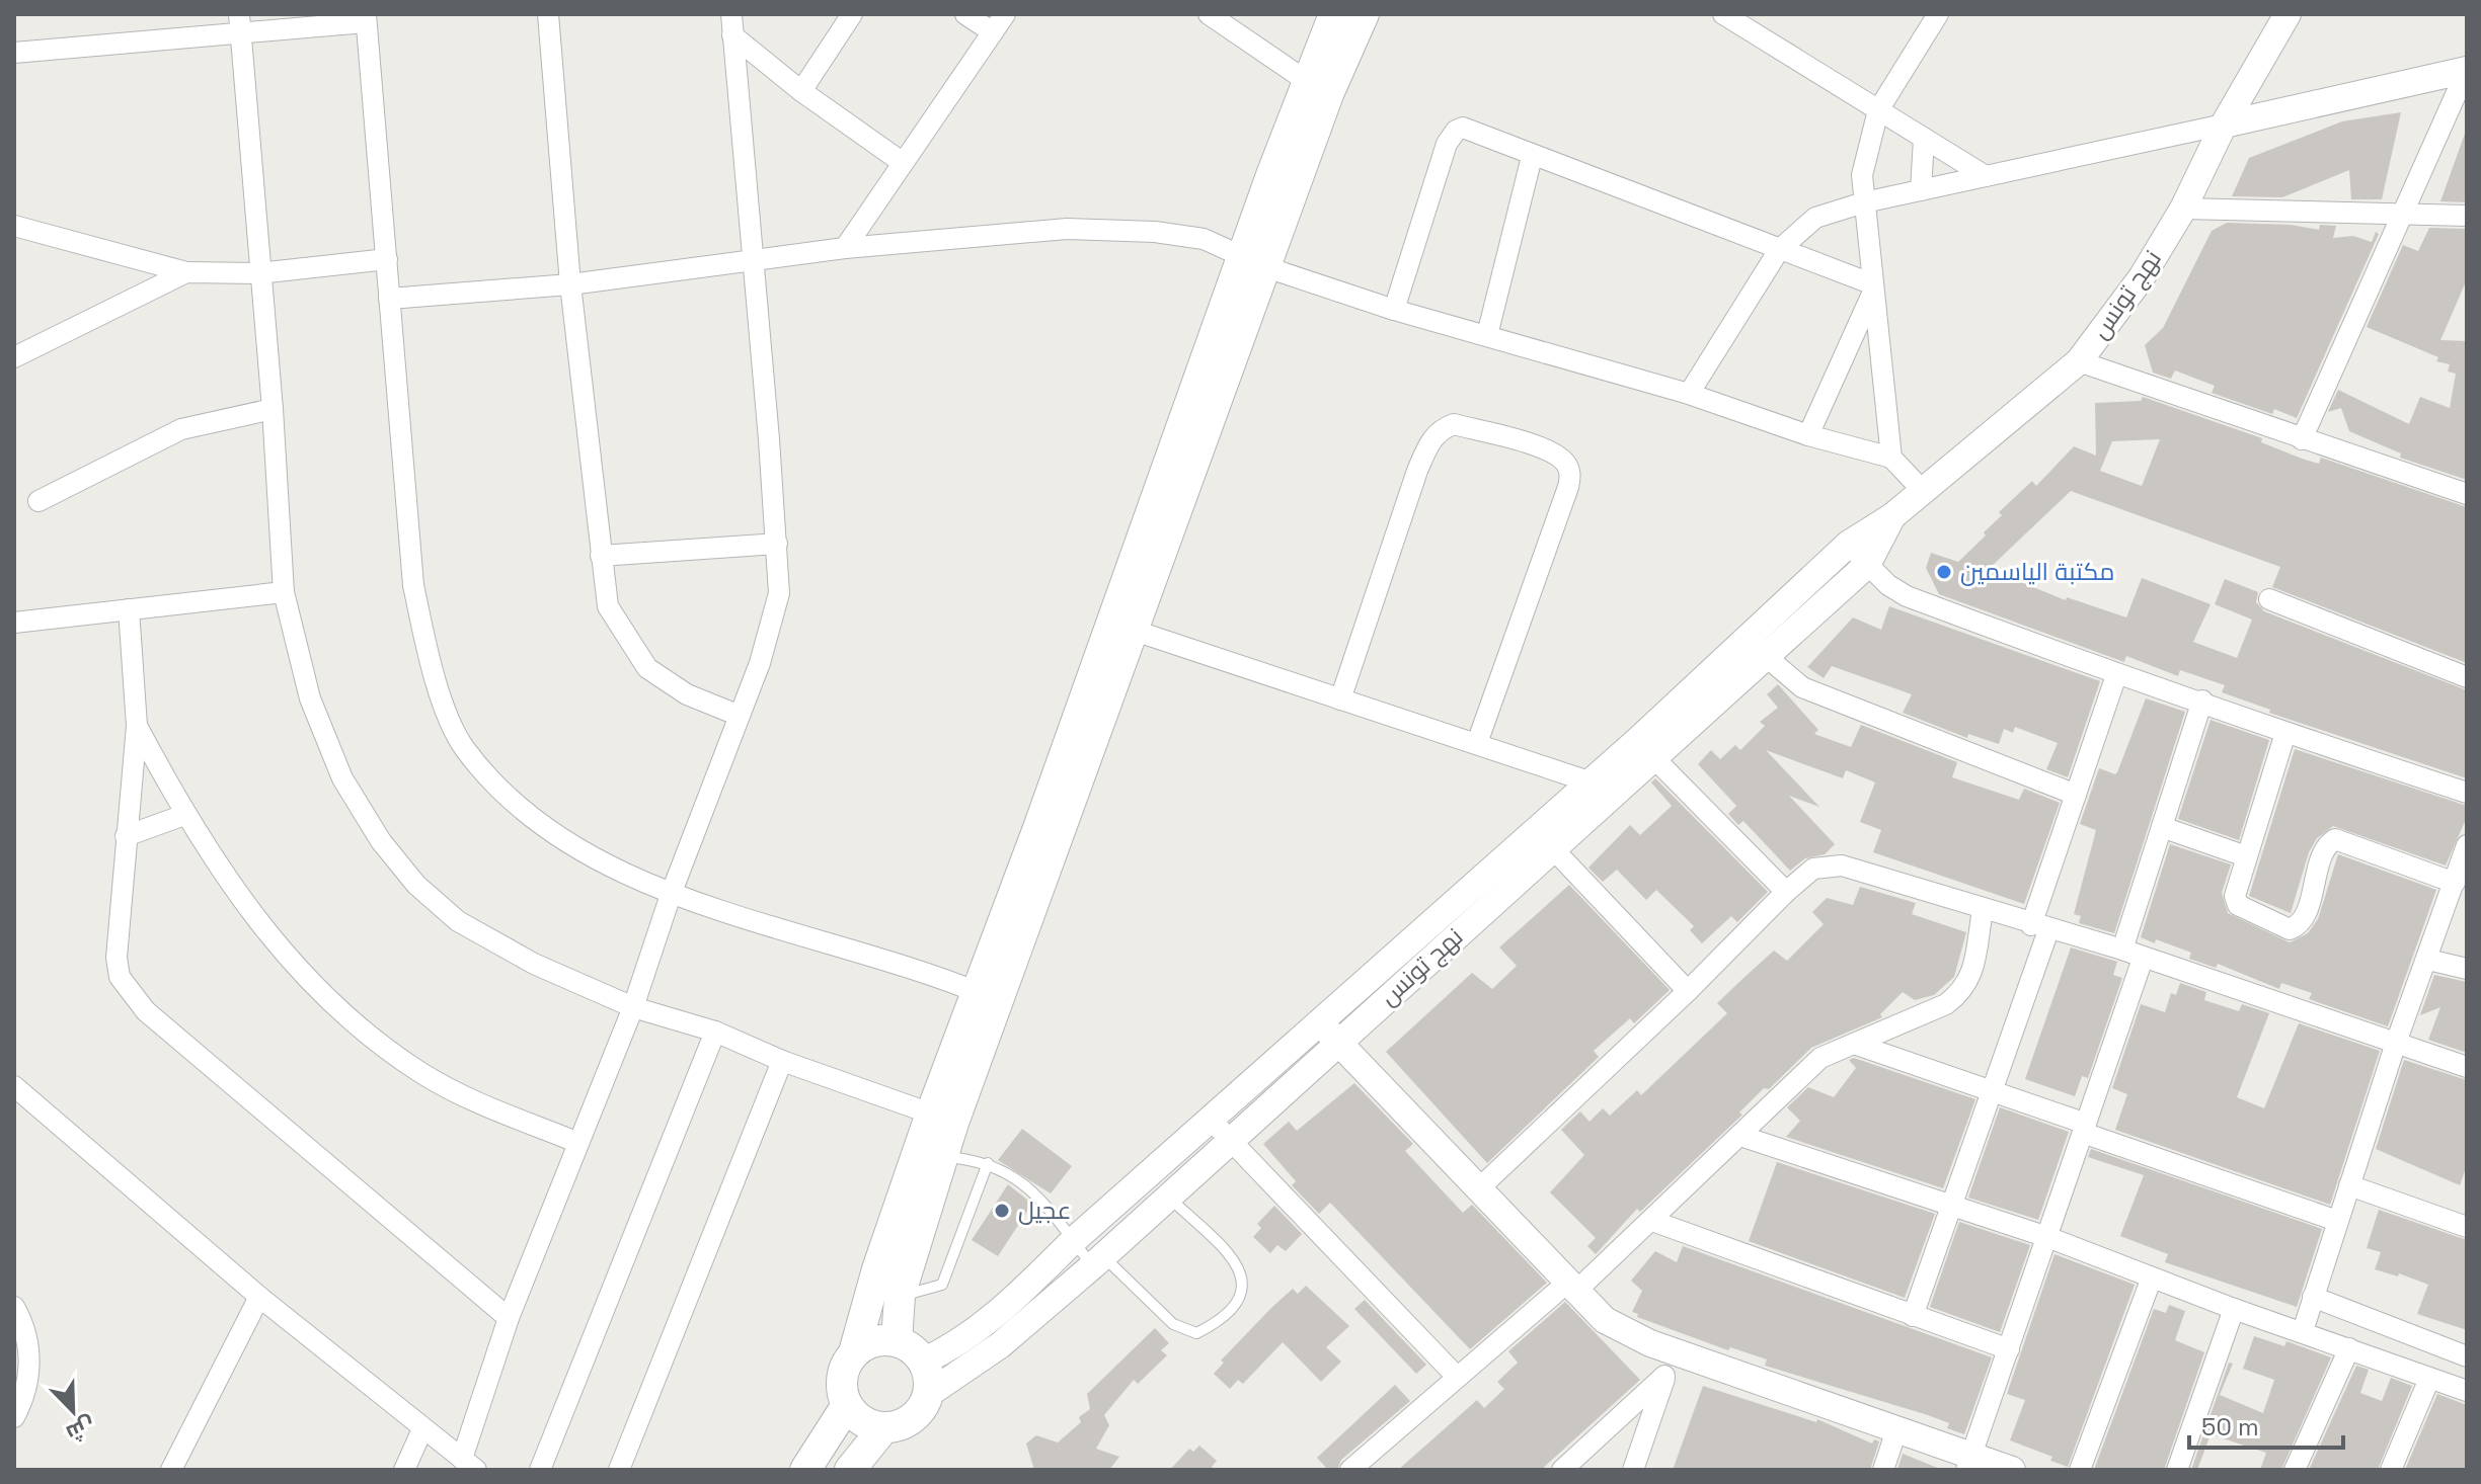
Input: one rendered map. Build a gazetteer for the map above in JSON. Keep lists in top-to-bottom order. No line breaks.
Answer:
{"streets":{"street":["نهج تونس"]},"places":["مكتبة الياسمين","عجيل"],"scale_bar":"50 m","north":"bottom right"}
